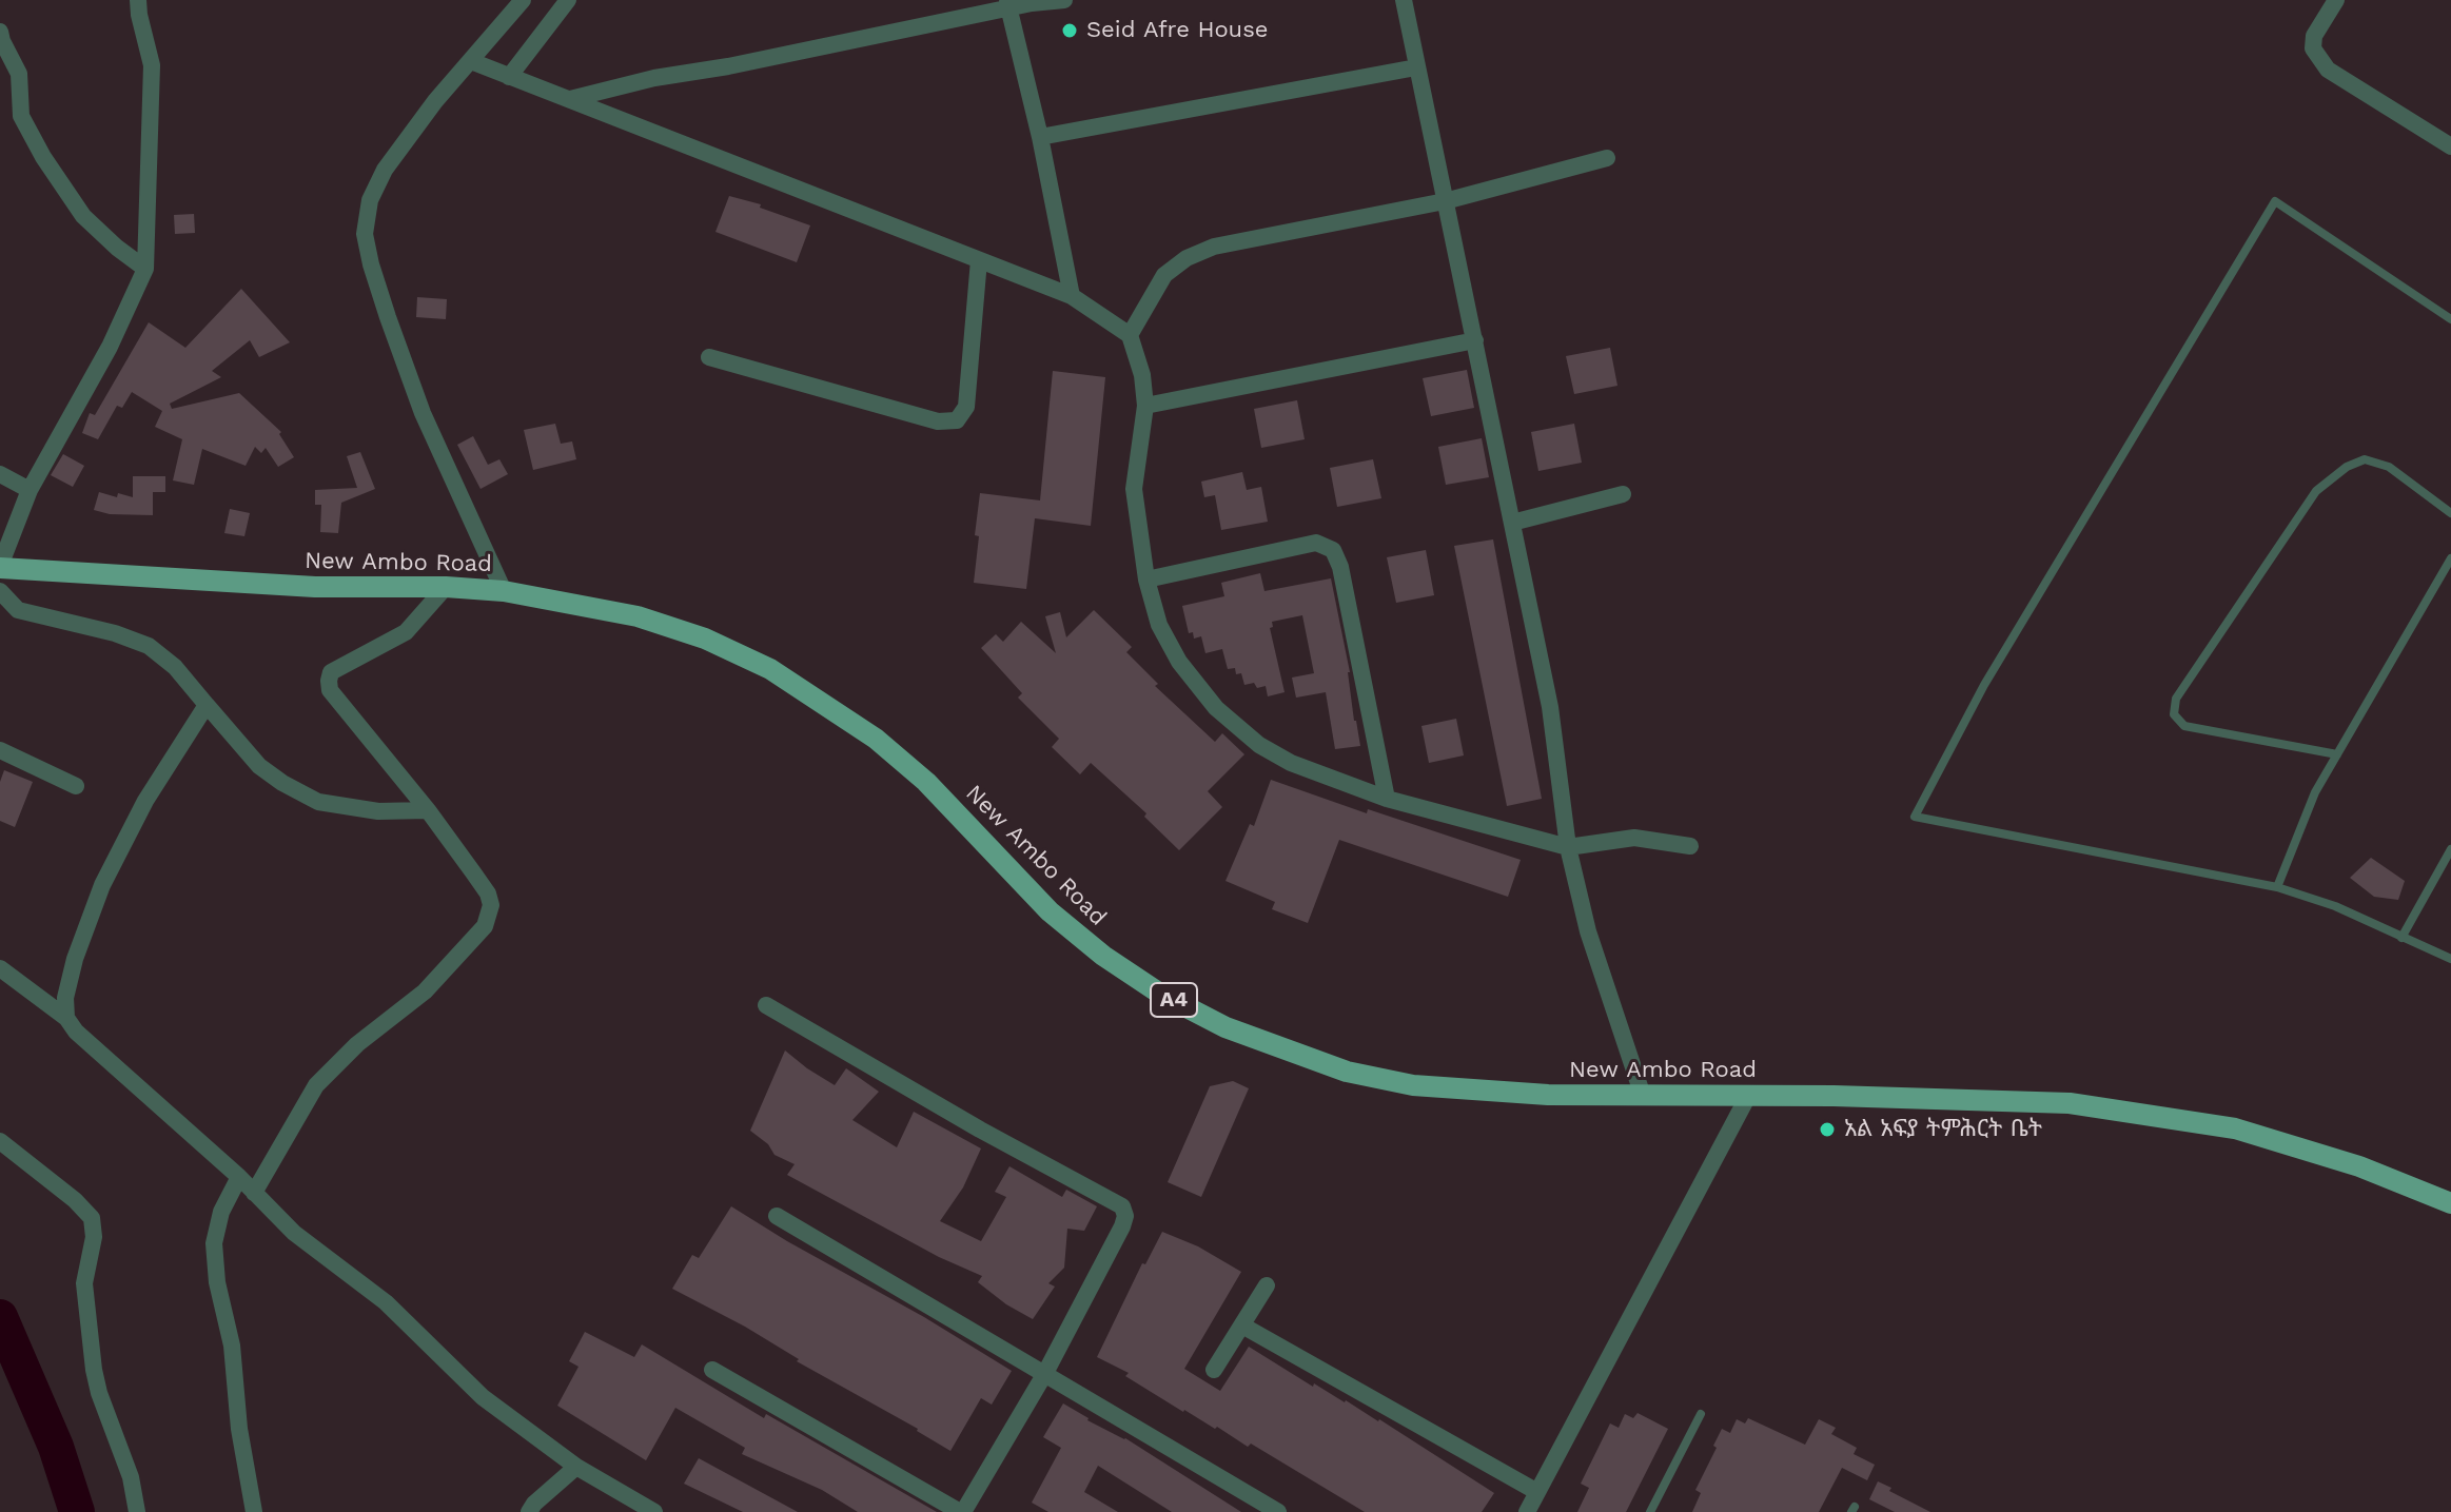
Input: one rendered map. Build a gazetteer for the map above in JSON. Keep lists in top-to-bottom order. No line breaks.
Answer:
{"streets":{"main road":["New Ambo Road","A4"]},"places":["Seid Afre House","አል አፍያ ትምሕርት ቤት"]}
